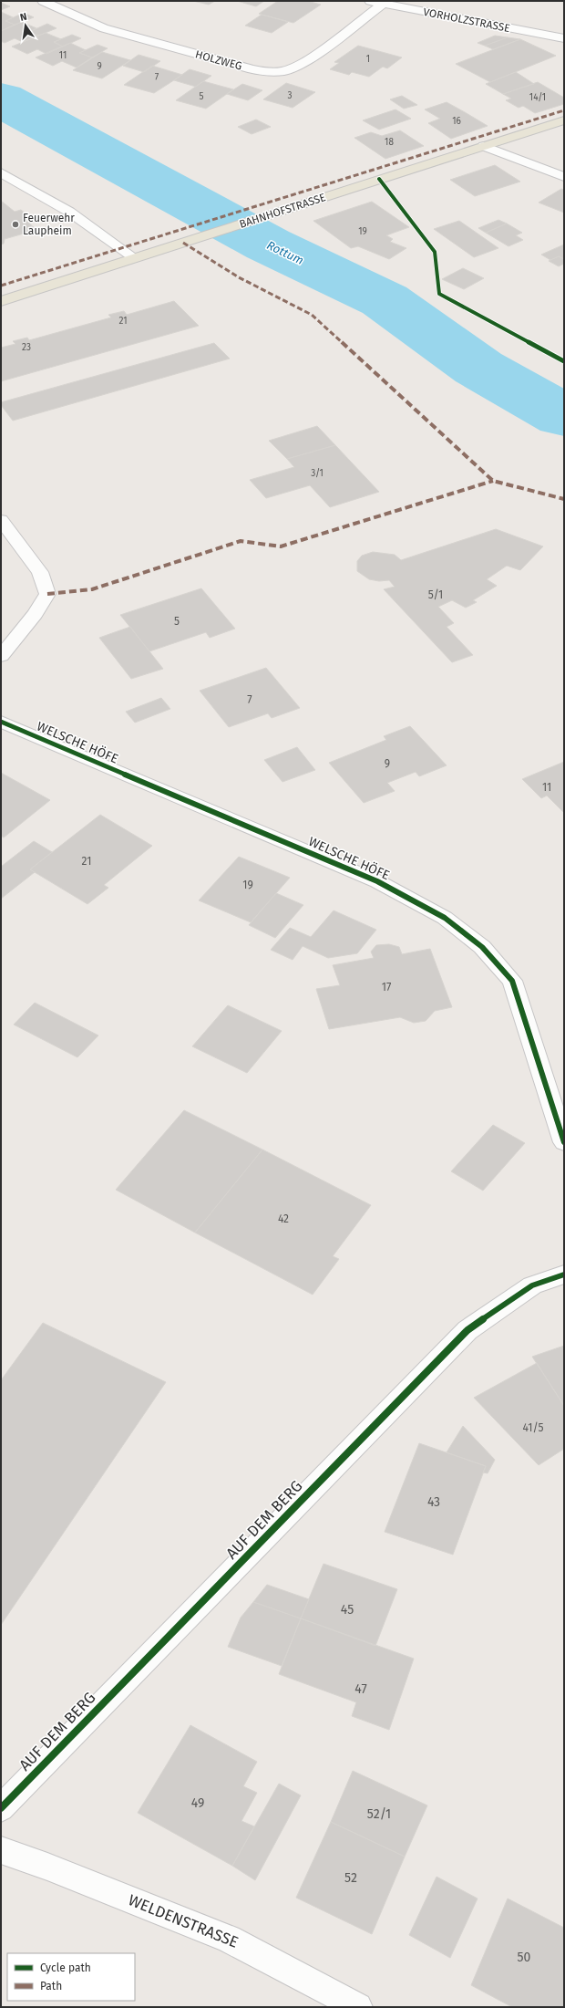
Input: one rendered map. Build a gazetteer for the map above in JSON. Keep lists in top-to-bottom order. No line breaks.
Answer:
{"streets":{"main road":["BAHNHOFSTRASSE"],"street":["VORHOLZSTRASSE","HOLZWEG","WELSCHE HÖFE","AUF DEM BERG","WELDENSTRASSE"]},"crossings":[["VORHOLZSTRASSE","HOLZWEG"]],"water":["Rottum"],"places":["Feuerwehr Laupheim"],"house_numbers":["11","1","9","7","3","5","14/1","16","18","19","21","23","3/1","5/1","5","7","9","11","21","19","17","42","41/5","43","45","47","49","52/1","52","50"],"legend":["Cycle path","Path"],"north":"top"}
